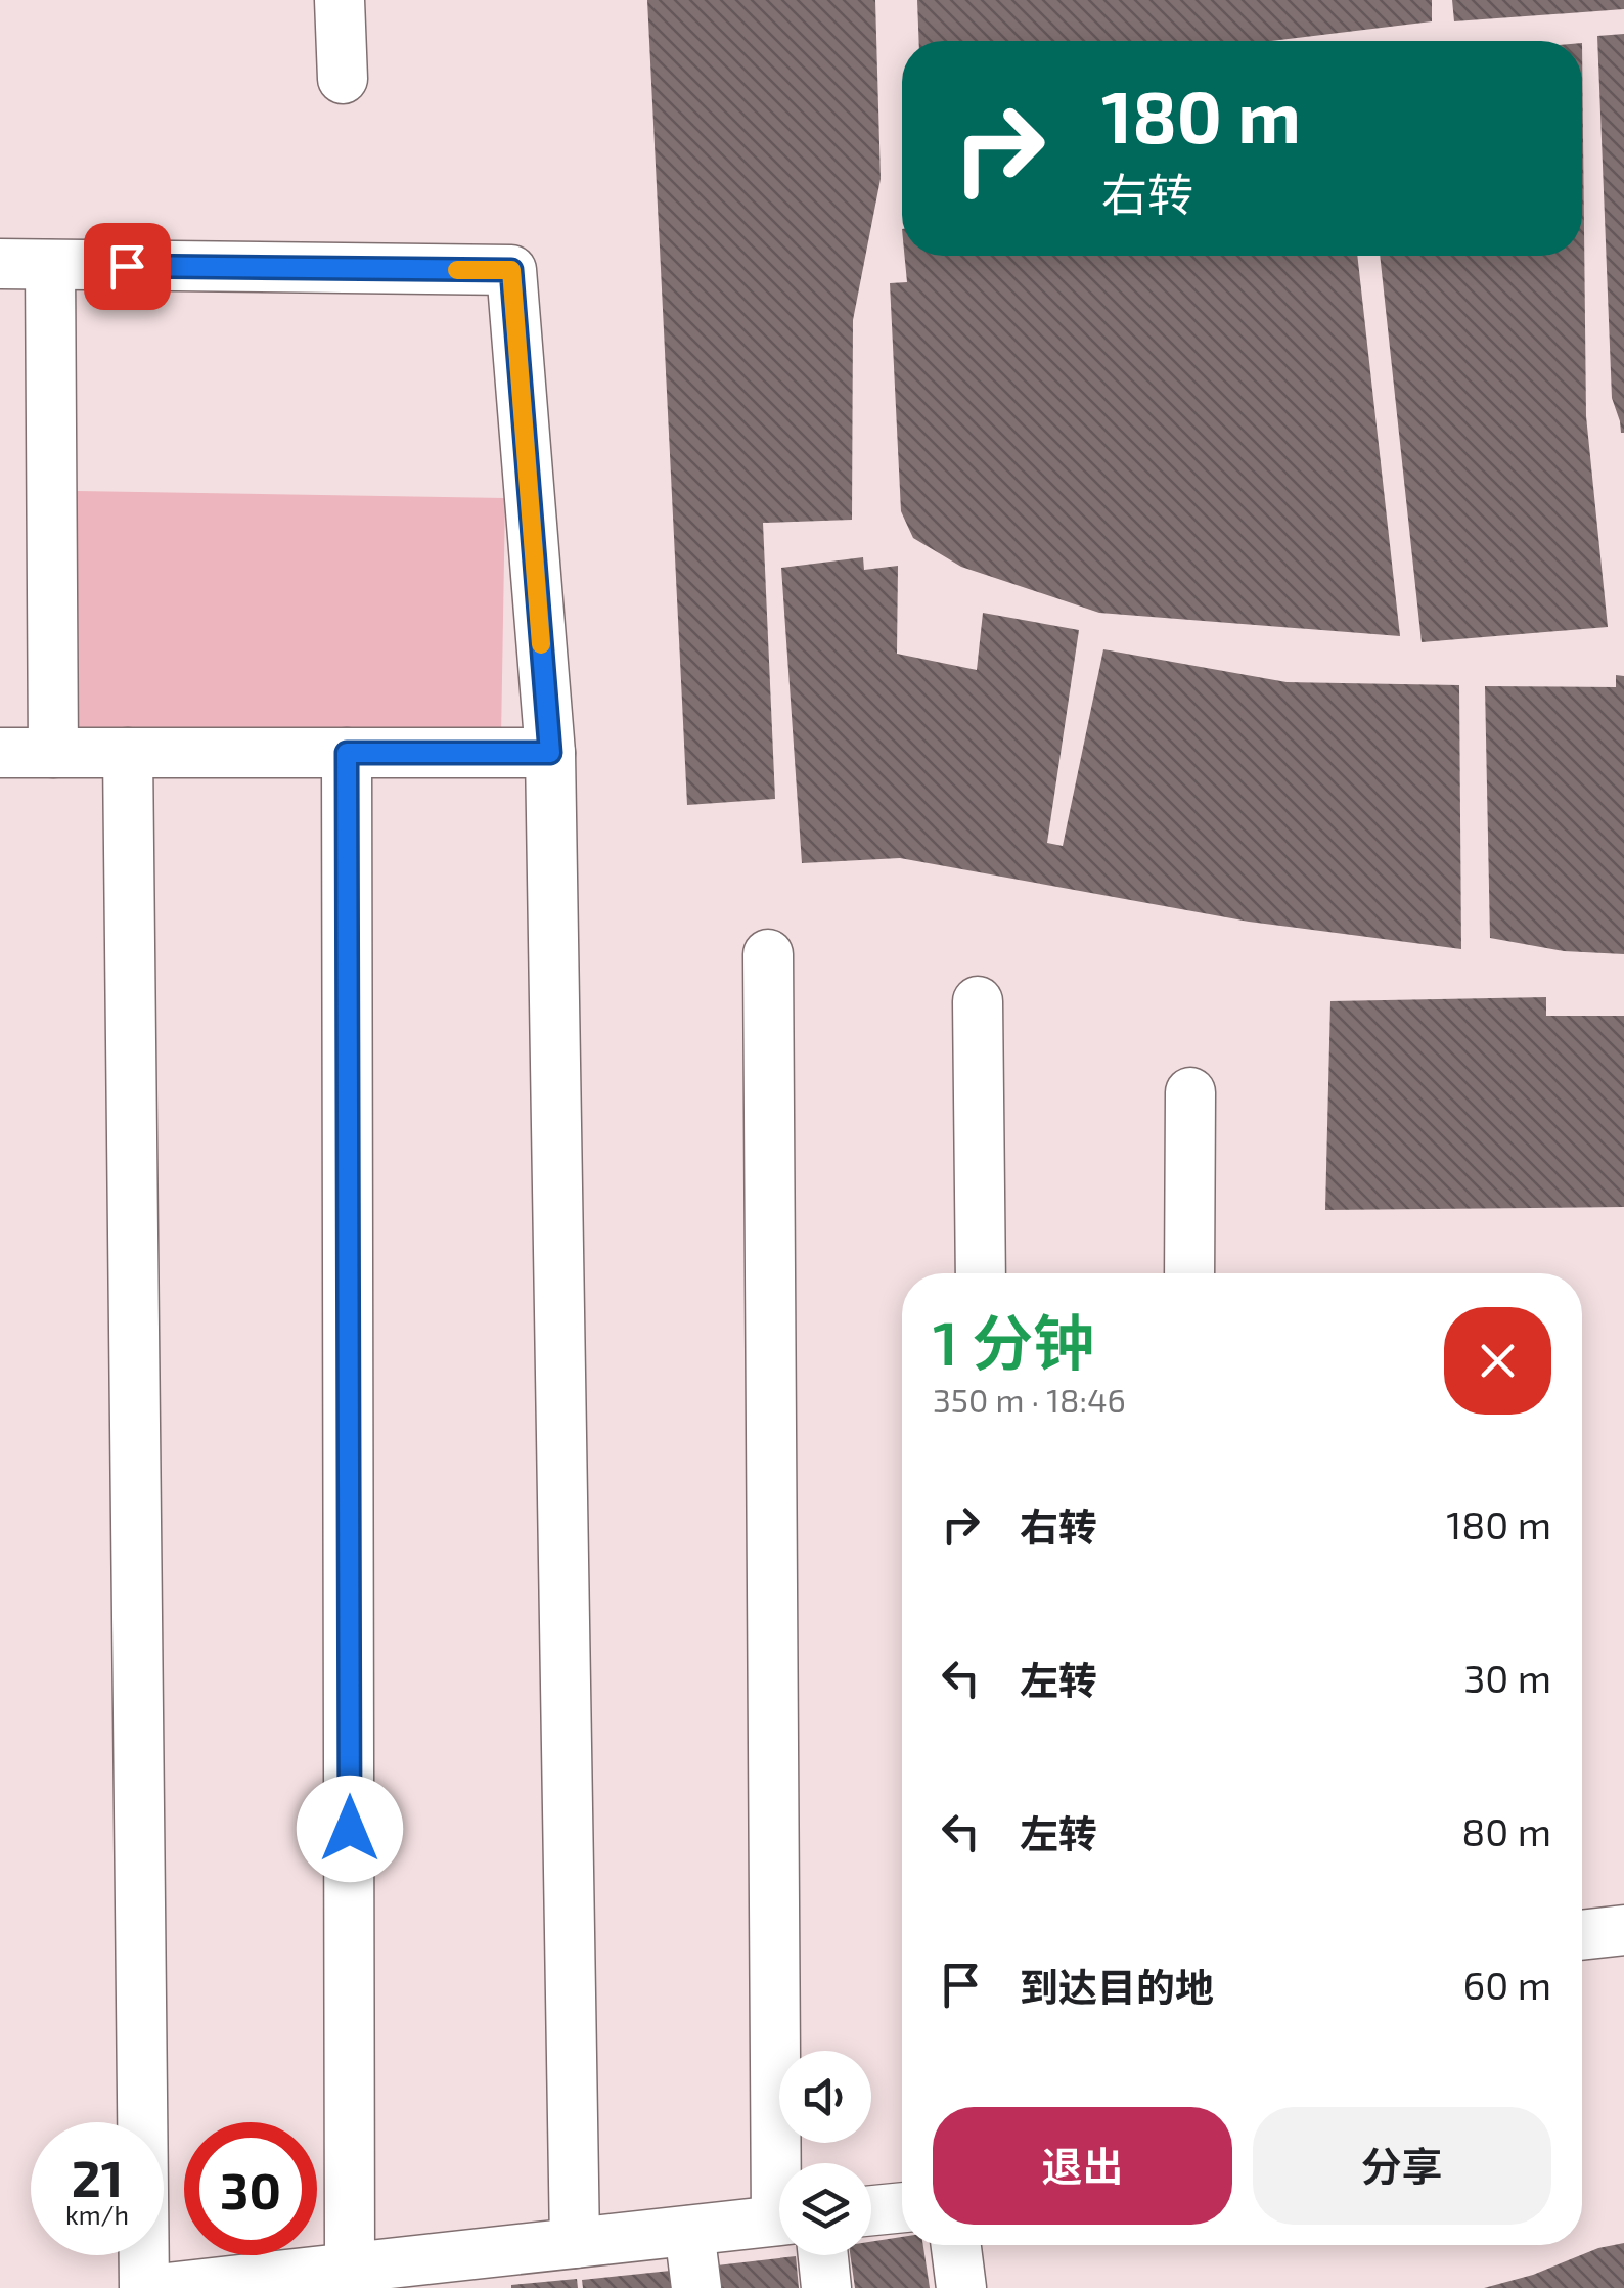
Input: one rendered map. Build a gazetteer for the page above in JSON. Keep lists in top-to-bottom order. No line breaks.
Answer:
{"page":{"turn":["180 m","右转"],"heading":["1 分钟","350 m · 18:46"],"list":[{"name":"右转","value":"180 m"},{"name":"左转","value":"30 m"},{"name":"左转","value":"80 m"},{"name":"到达目的地","value":"60 m"}],"buttons":["退出","分享"],"speed":"21 km/h","limit":"30"}}
